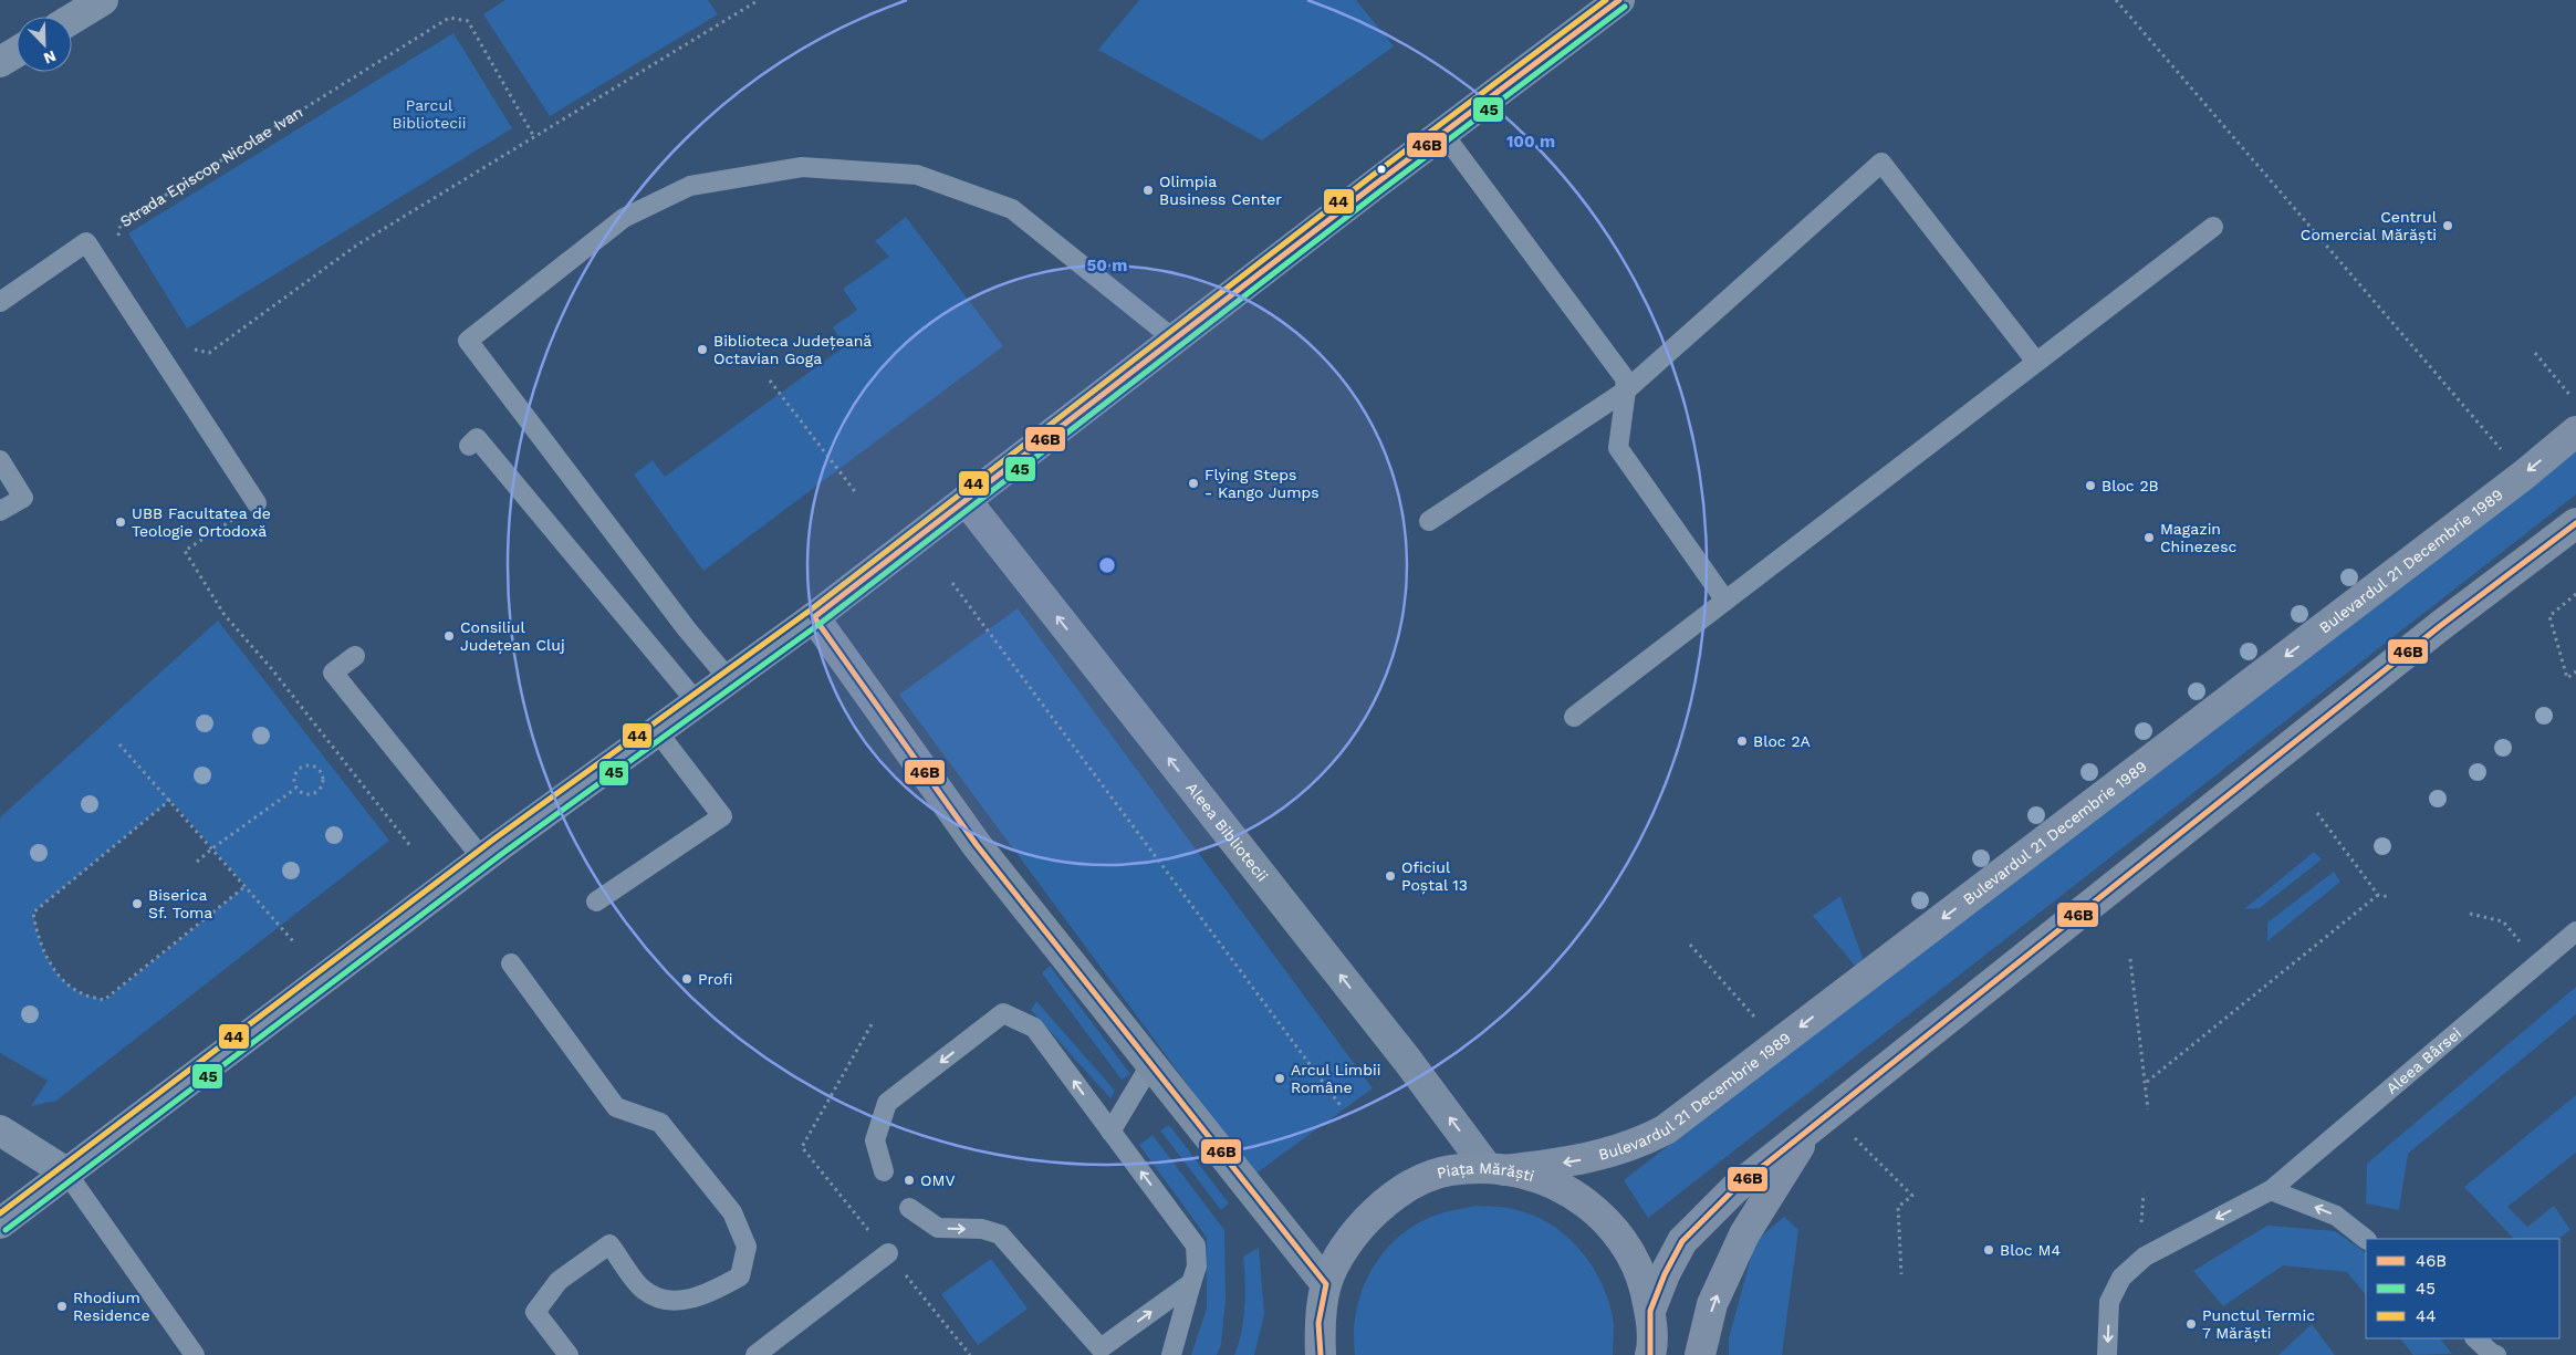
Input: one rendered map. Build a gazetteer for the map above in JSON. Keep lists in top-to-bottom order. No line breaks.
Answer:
{"streets":{"main road":["Bulevardul 21 Decembrie 1989","Aleea Bibliotecii","Piața Mărăști"],"lane":["Aleea Bârsei"],"path":["Strada Episcop Nicolae Ivan"]},"crossings":[["Bulevardul 21 Decembrie 1989","Aleea Bibliotecii"],["Bulevardul 21 Decembrie 1989","Piața Mărăști"],["Aleea Bibliotecii","Piața Mărăști"]],"one_way":["Aleea Bârsei"],"parks":["Parcul Bibliotecii"],"places":["Olimpia Business Center","Centrul Comercial Mărăști","Biblioteca Județeană Octavian Goga","Flying Steps - Kango Jumps","Bloc 2B","UBB Facultatea de Teologie Ortodoxă","Magazin Chinezesc","Consiliul Județean Cluj","Bloc 2A","Oficiul Poștal 13","Biserica Sf. Toma","Profi","Arcul Limbii Române","OMV","Bloc M4","Rhodium Residence","Punctul Termic 7 Mărăști"],"lines":["transit line 46B","transit line 44","transit line 45"],"legend":["46B","45","44"],"north":"bottom right","rings":["100 m","50 m"]}
